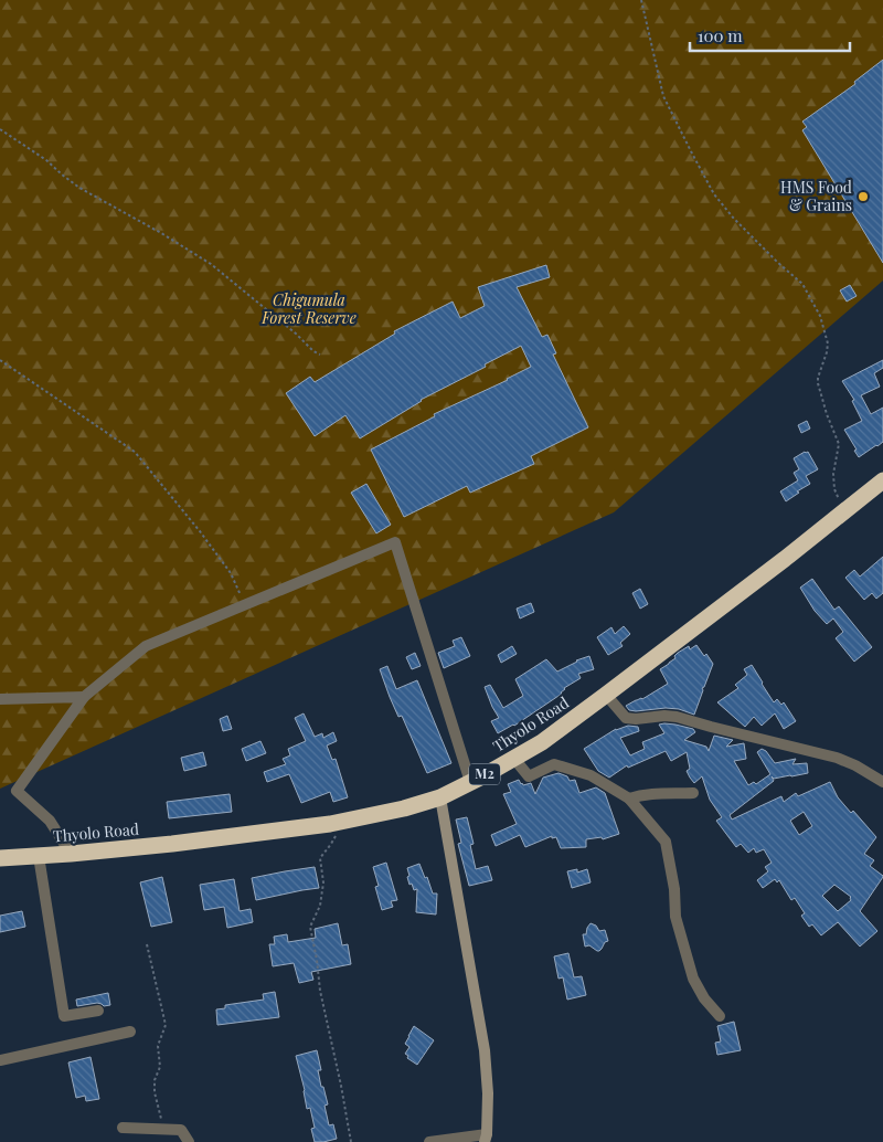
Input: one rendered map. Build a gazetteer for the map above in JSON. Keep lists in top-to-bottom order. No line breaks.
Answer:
{"streets":{"highway":["Thyolo Road","M2"]},"parks":["Chigumula Forest Reserve"],"places":["HMS Food & Grains"],"scale_bar":"100 m"}
